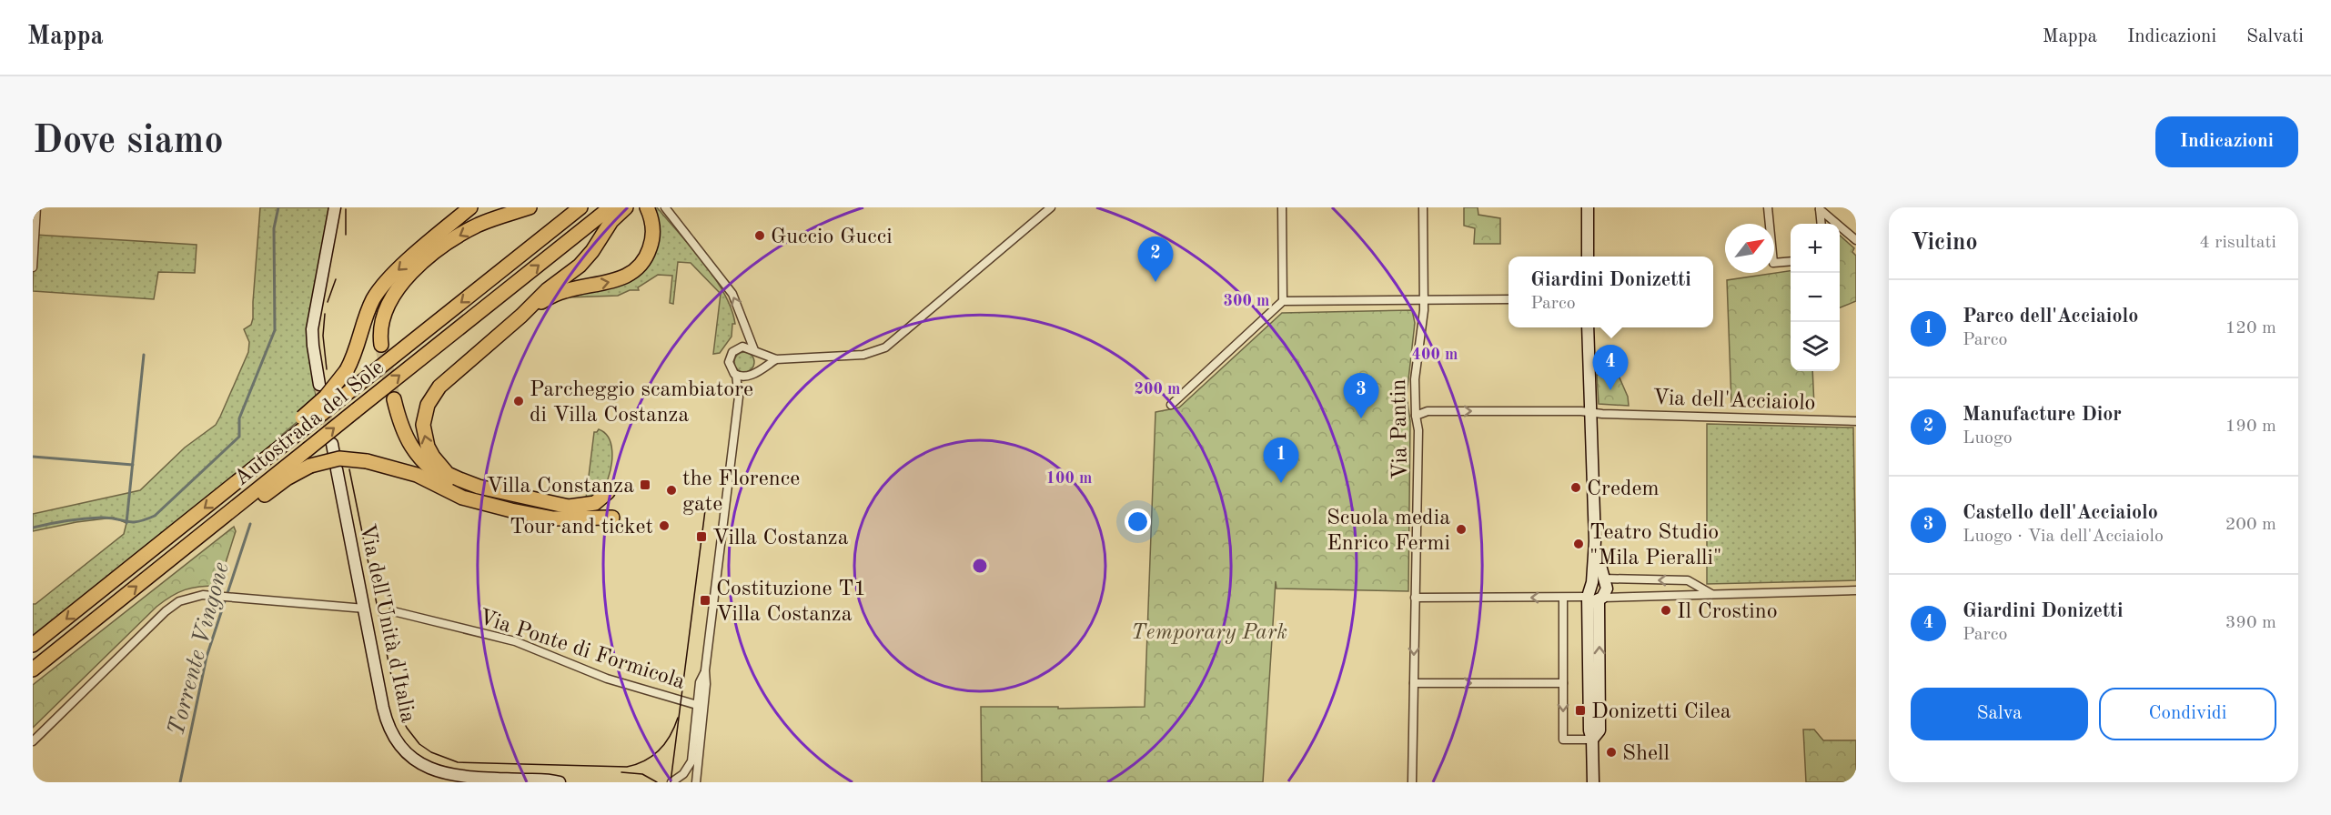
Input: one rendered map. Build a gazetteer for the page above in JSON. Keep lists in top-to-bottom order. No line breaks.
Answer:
{"streets":{"highway":["Autostrada del Sole"],"street":["Via dell'Acciaiolo","Via Pantin","Via dell'Unità d'Italia","Via Ponte di Formicola"]},"crossings":[["Via dell'Acciaiolo","Via Pantin"]],"one_way":["Via dell'Acciaiolo"],"water":["Torrente Vingone"],"parks":["Temporary Park"],"places":{"other":["Guccio Gucci","Parcheggio scambiatore di Villa Costanza","Credem","the Florence gate","Tour and ticket","Scuola media Enrico Fermi","Teatro Studio \"Mila Pieralli\"","Il Crostino","Shell"],"transit":["Villa Constanza","Villa Costanza","Costituzione T1 Villa Costanza","Donizetti Cilea"]},"north":"top right","page":{"header":"Mappa","nav":["Mappa","Indicazioni","Salvati"],"buttons":["Indicazioni",["Salva","Condividi"]],"title":"Dove siamo","heading":["Vicino","4 risultati"],"map_buttons":["+","−"],"pins":["2","4","3","1"],"popup":["Giardini Donizetti","Parco"],"list":[{"mark":"1","name":"Parco dell'Acciaiolo","note":"Parco","value":"120 m"},{"mark":"2","name":"Manufacture Dior","note":"Luogo","value":"190 m"},{"mark":"3","name":"Castello dell'Acciaiolo","note":"Luogo · Via dell'Acciaiolo","value":"200 m"},{"mark":"4","name":"Giardini Donizetti","note":"Parco","value":"390 m"}]},"rings":["300 m","400 m","200 m","100 m"]}
